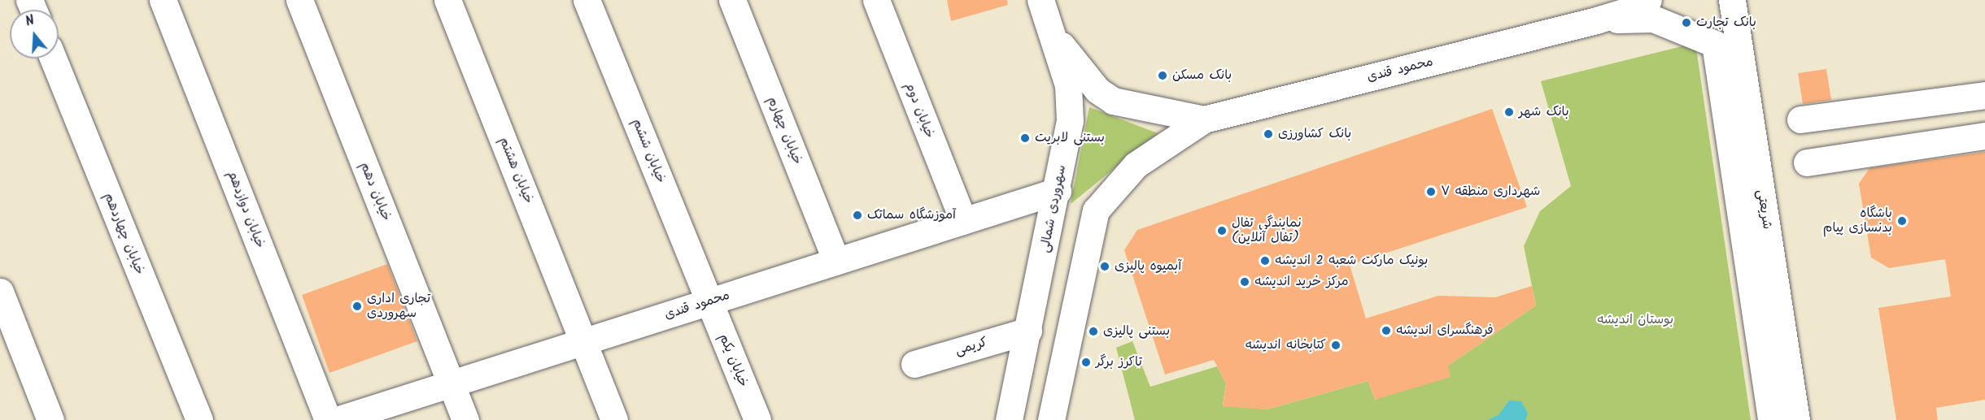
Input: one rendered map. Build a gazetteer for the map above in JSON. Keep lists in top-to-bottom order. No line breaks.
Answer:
{"streets":{"street":["محمود قندی","خیابان دوم","خیابان چهارم","خیابان ششم","خیابان هشتم","خیابان دهم","سهروردی شمالی","خیابان دوازدهم","شریعتی","خیابان چهاردهم","کریمی","خیابان یکم"]},"crossings":[["محمود قندی","خیابان دوم"],["محمود قندی","خیابان چهارم"],["محمود قندی","خیابان ششم"],["محمود قندی","خیابان هشتم"],["محمود قندی","خیابان دهم"],["محمود قندی","سهروردی شمالی"],["محمود قندی","شریعتی"],["محمود قندی","خیابان یکم"],["خیابان ششم","خیابان یکم"],["سهروردی شمالی","کریمی"]],"parks":["بوستان اندیشه"],"places":["بانک تجارت","بانک مسکن","بانک شهر","بانک کشاورزی","بستنی لابریت","شهرداری منطقه ۷","آموزشگاه سماتک","باشگاه بدنسازی پیام","نمایندگی تفال (تفال آنلاین)","بونیک مارکت شعبه 2 اندیشه","آبمیوه پالیزی","مرکز خرید اندیشه","تجاری اداری سهروردی","فرهنگسرای اندیشه","بستنی پالیزی","کتابخانه اندیشه","تاکرز برگر"],"north":"top"}
